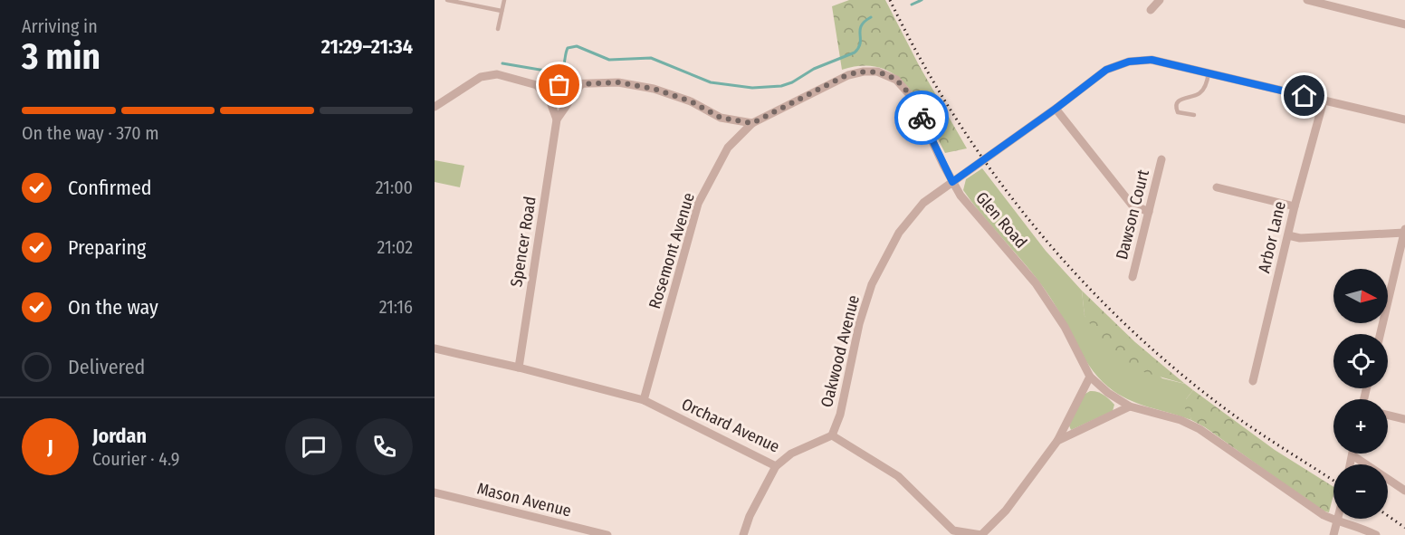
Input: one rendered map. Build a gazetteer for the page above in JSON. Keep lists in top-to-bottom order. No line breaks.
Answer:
{"streets":{"street":["Dawson Court","Glen Road","Arbor Lane","Spencer Road","Rosemont Avenue","Oakwood Avenue","Orchard Avenue","Mason Avenue"]},"crossings":[["Glen Road","Rosemont Avenue"],["Glen Road","Oakwood Avenue"],["Arbor Lane","Oakwood Avenue"],["Spencer Road","Orchard Avenue"],["Rosemont Avenue","Orchard Avenue"],["Oakwood Avenue","Orchard Avenue"]],"north":"right","page":{"heading":["3 min","Arriving in","21:29–21:34"],"panel":["Jordan","Courier · 4.9"],"bar":"On the way · 370 m","list":[["Confirmed","21:00"],["Preparing","21:02"],["On the way","21:16"],"Delivered"],"map_buttons":["+","−"],"round":"J"}}
